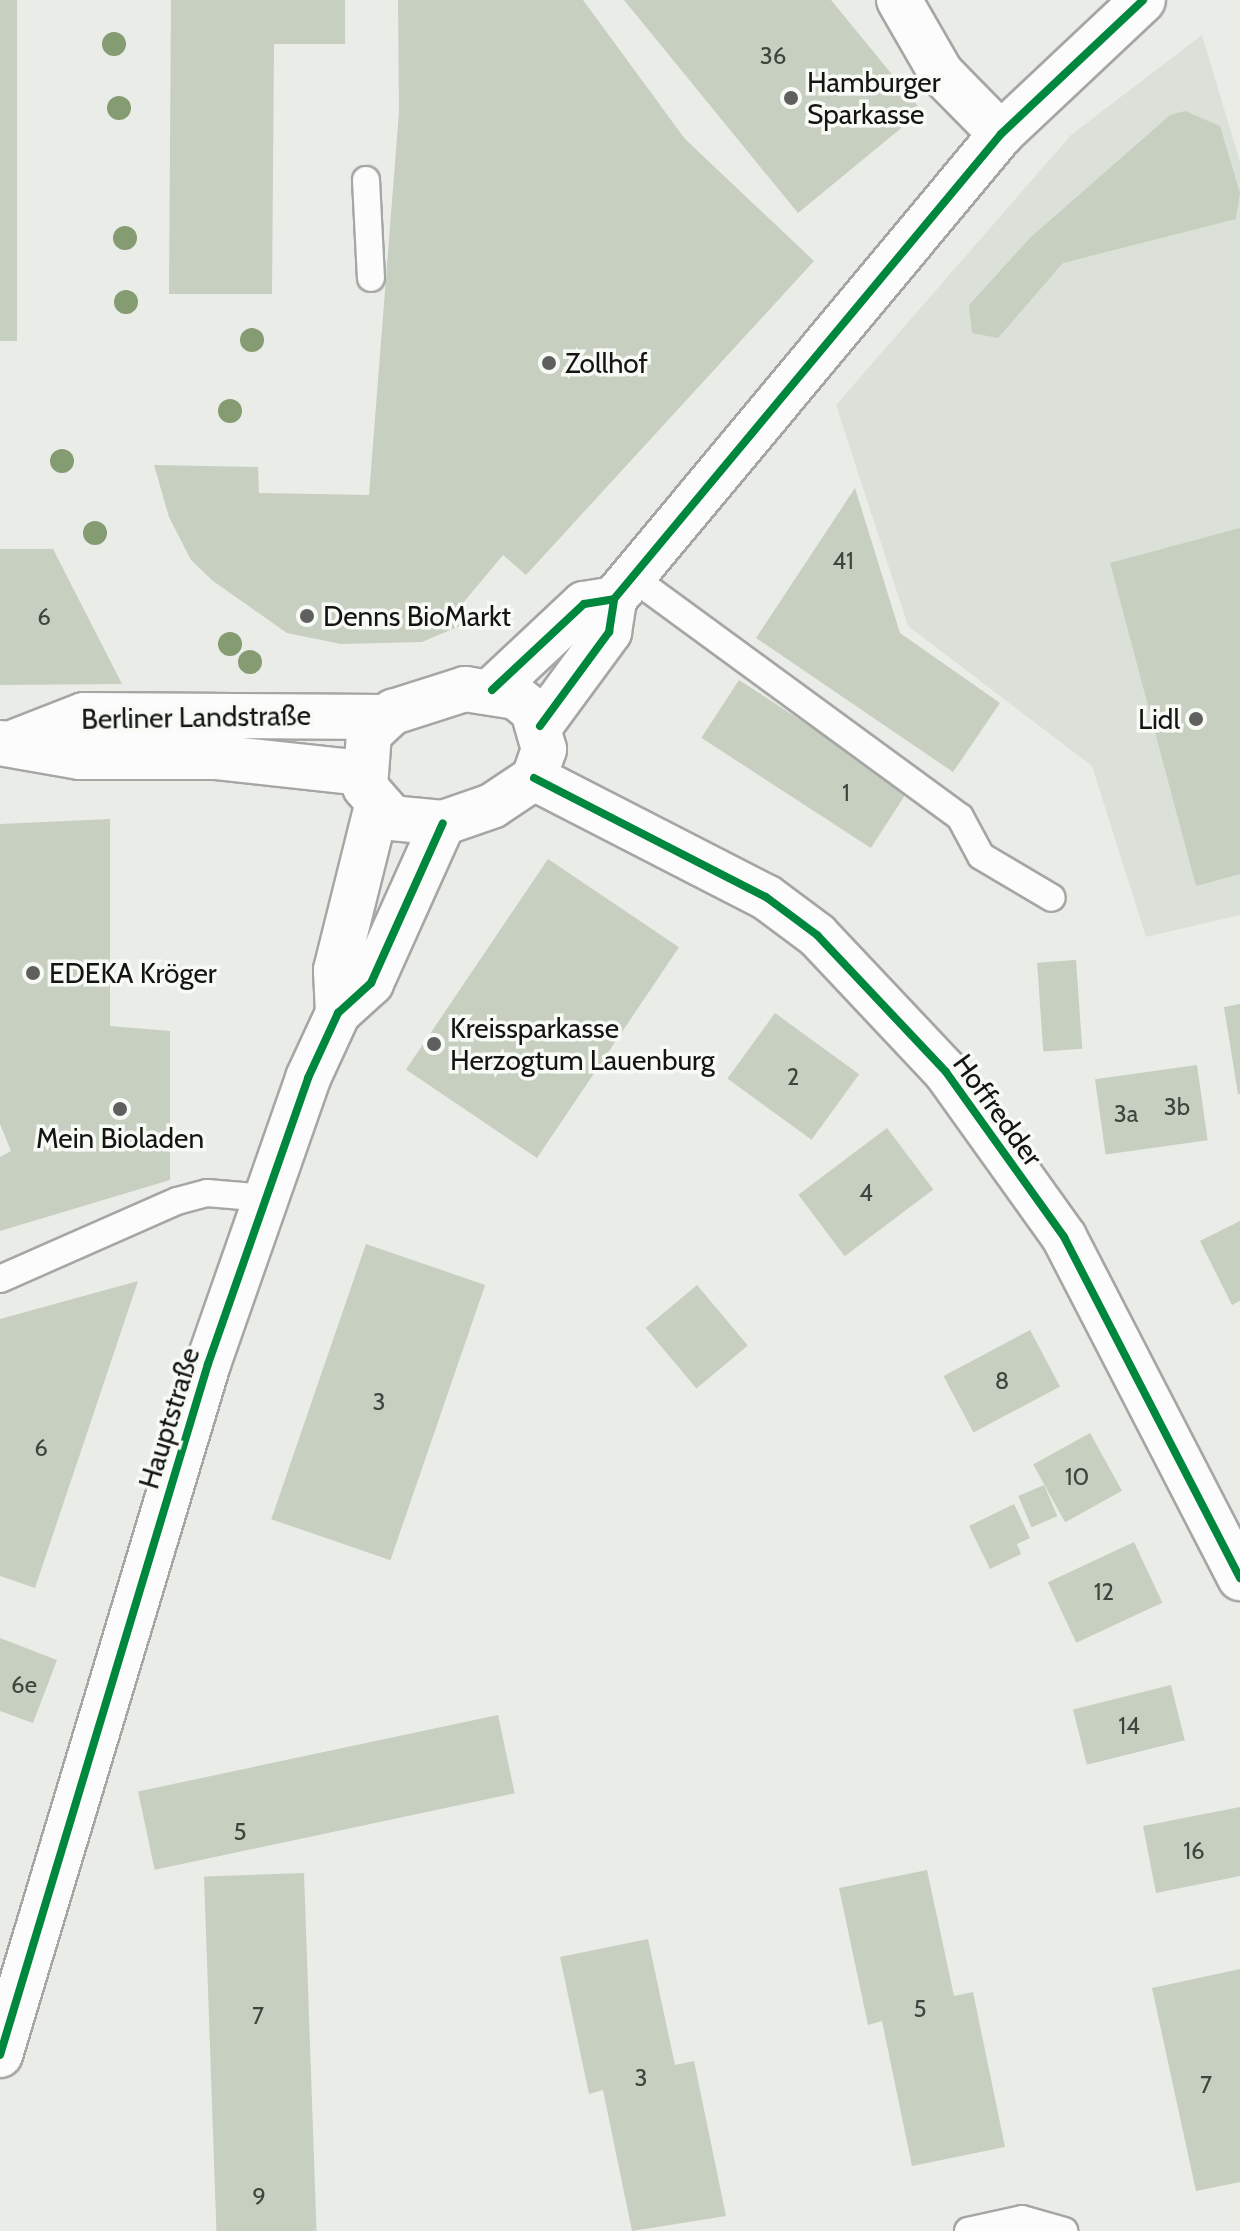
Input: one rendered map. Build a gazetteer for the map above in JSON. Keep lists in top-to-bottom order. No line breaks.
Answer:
{"streets":{"street":["Berliner Landstraße","Hoffredder","Hauptstraße"]},"crossings":[["Berliner Landstraße","Hoffredder"],["Berliner Landstraße","Hauptstraße"],["Hoffredder","Hauptstraße"]],"places":["Hamburger Sparkasse","Zollhof","Denns BioMarkt","Lidl","EDEKA Kröger","Kreissparkasse Herzogtum Lauenburg","Mein Bioladen"],"house_numbers":["36","41","6","1","2","3b","3a","4","8","3","6","10","12","6e","14","5","16","5","7","3","7","9"]}
